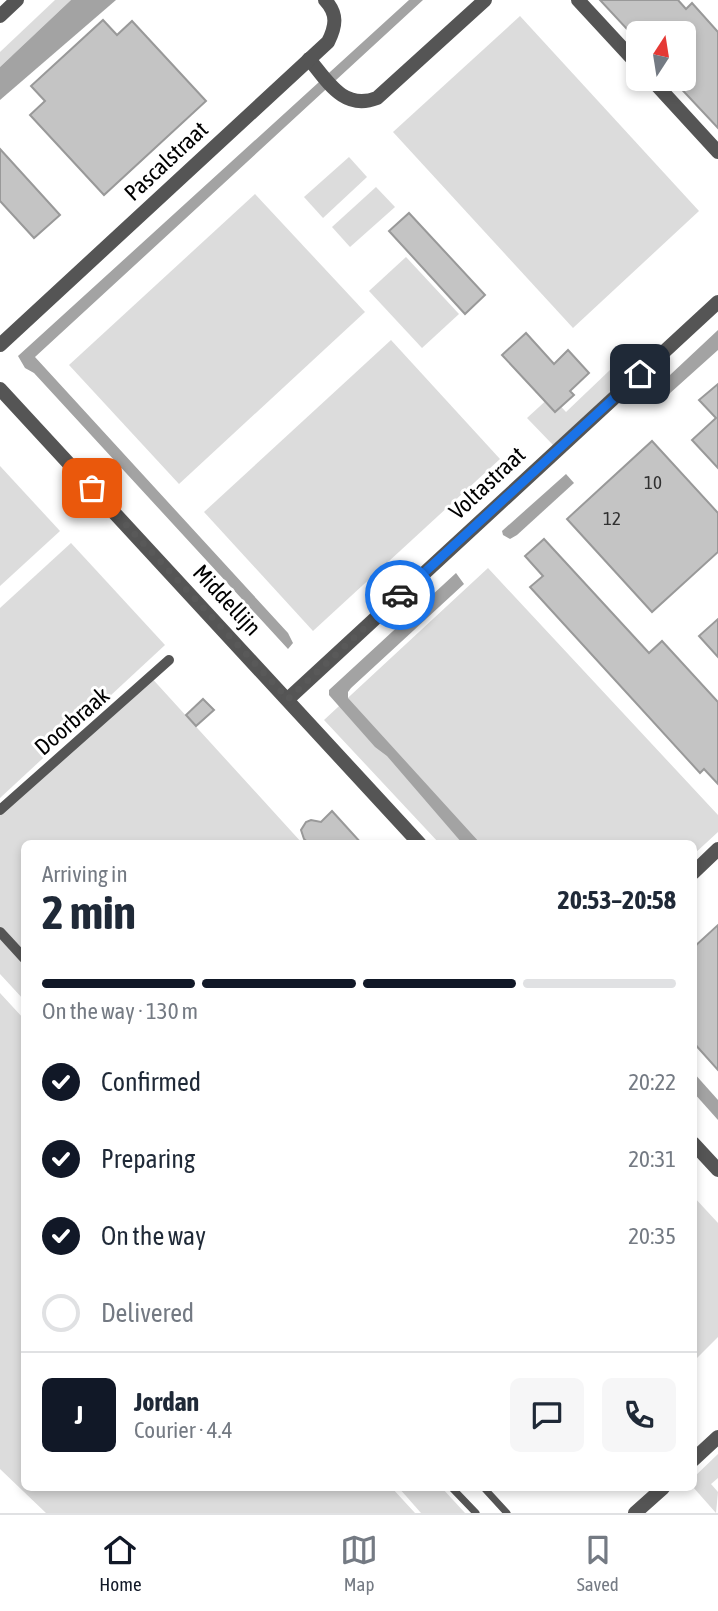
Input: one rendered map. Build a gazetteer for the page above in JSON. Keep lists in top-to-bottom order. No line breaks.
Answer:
{"streets":{"street":["Pascalstraat","Voltastraat","Middellijn","Doorbraak"]},"crossings":[["Voltastraat","Middellijn"]],"house_numbers":["10","12"],"north":"top","page":{"heading":["2 min","Arriving in","20:53–20:58"],"panel":["Jordan","Courier · 4.4"],"bar":"On the way · 130 m","list":[["Confirmed","20:22"],["Preparing","20:31"],["On the way","20:35"],"Delivered"],"round":"J","tabs":["Home","Map","Saved"]}}
